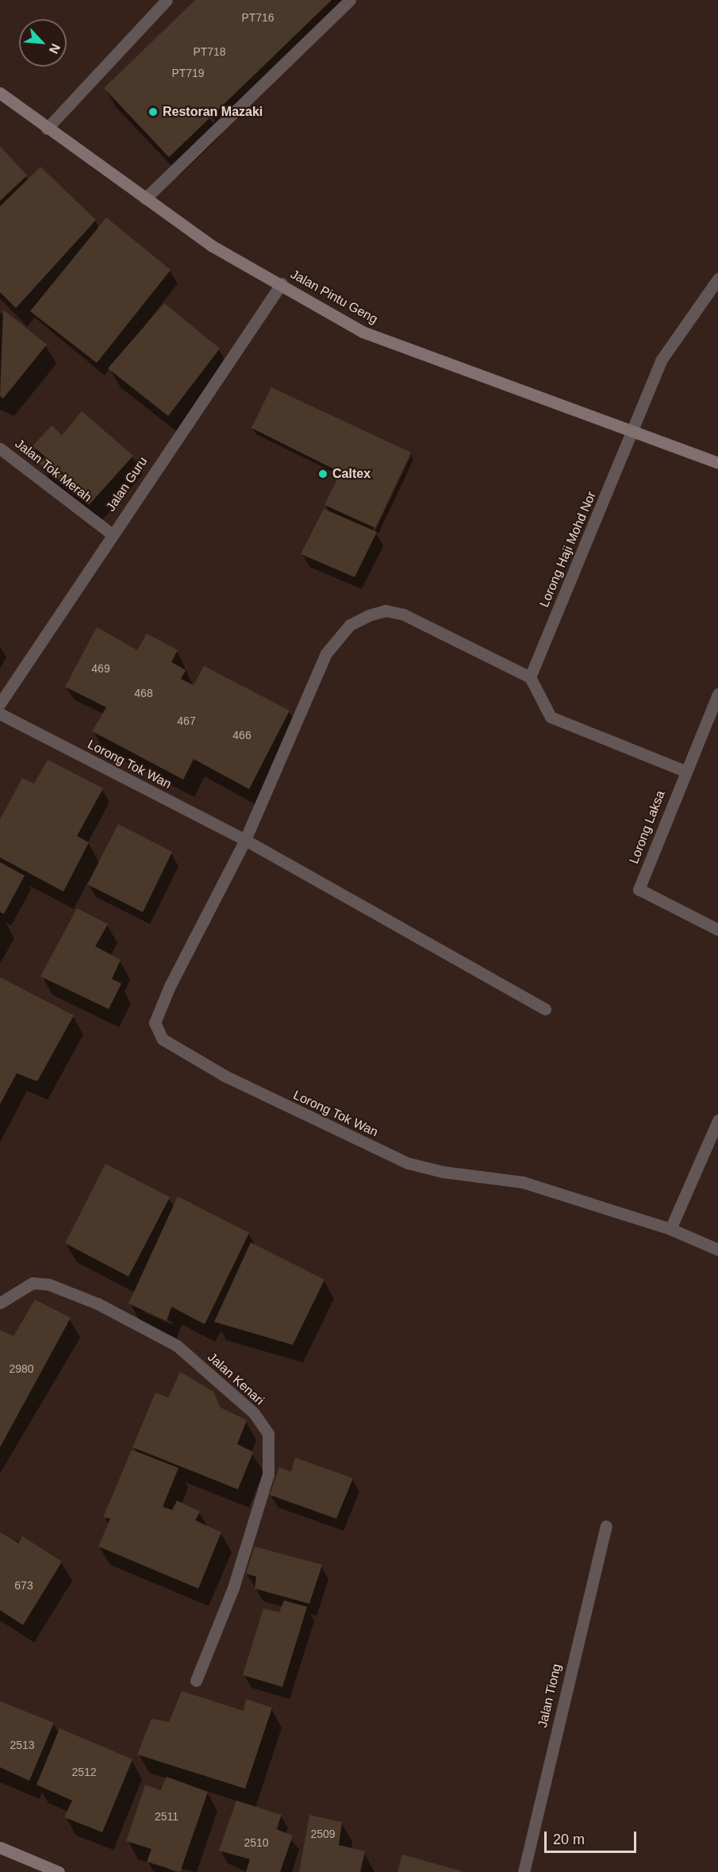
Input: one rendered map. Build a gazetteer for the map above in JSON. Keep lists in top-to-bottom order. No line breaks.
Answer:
{"streets":{"main road":["Jalan Pintu Geng"],"street":["Jalan Tok Merah","Jalan Guru","Lorong Haji Mohd Nor","Lorong Tok Wan","Lorong Laksa","Jalan Kenari","Jalan Tiong"]},"crossings":[["Jalan Pintu Geng","Jalan Guru"],["Jalan Pintu Geng","Lorong Haji Mohd Nor"],["Jalan Tok Merah","Jalan Guru"]],"places":["Restoran Mazaki","Caltex"],"house_numbers":["PT716","PT718","PT719","469","468","467","466","2980","673","2513","2512","2511","2509","2510"],"scale_bar":"20 m","north":"bottom right"}
